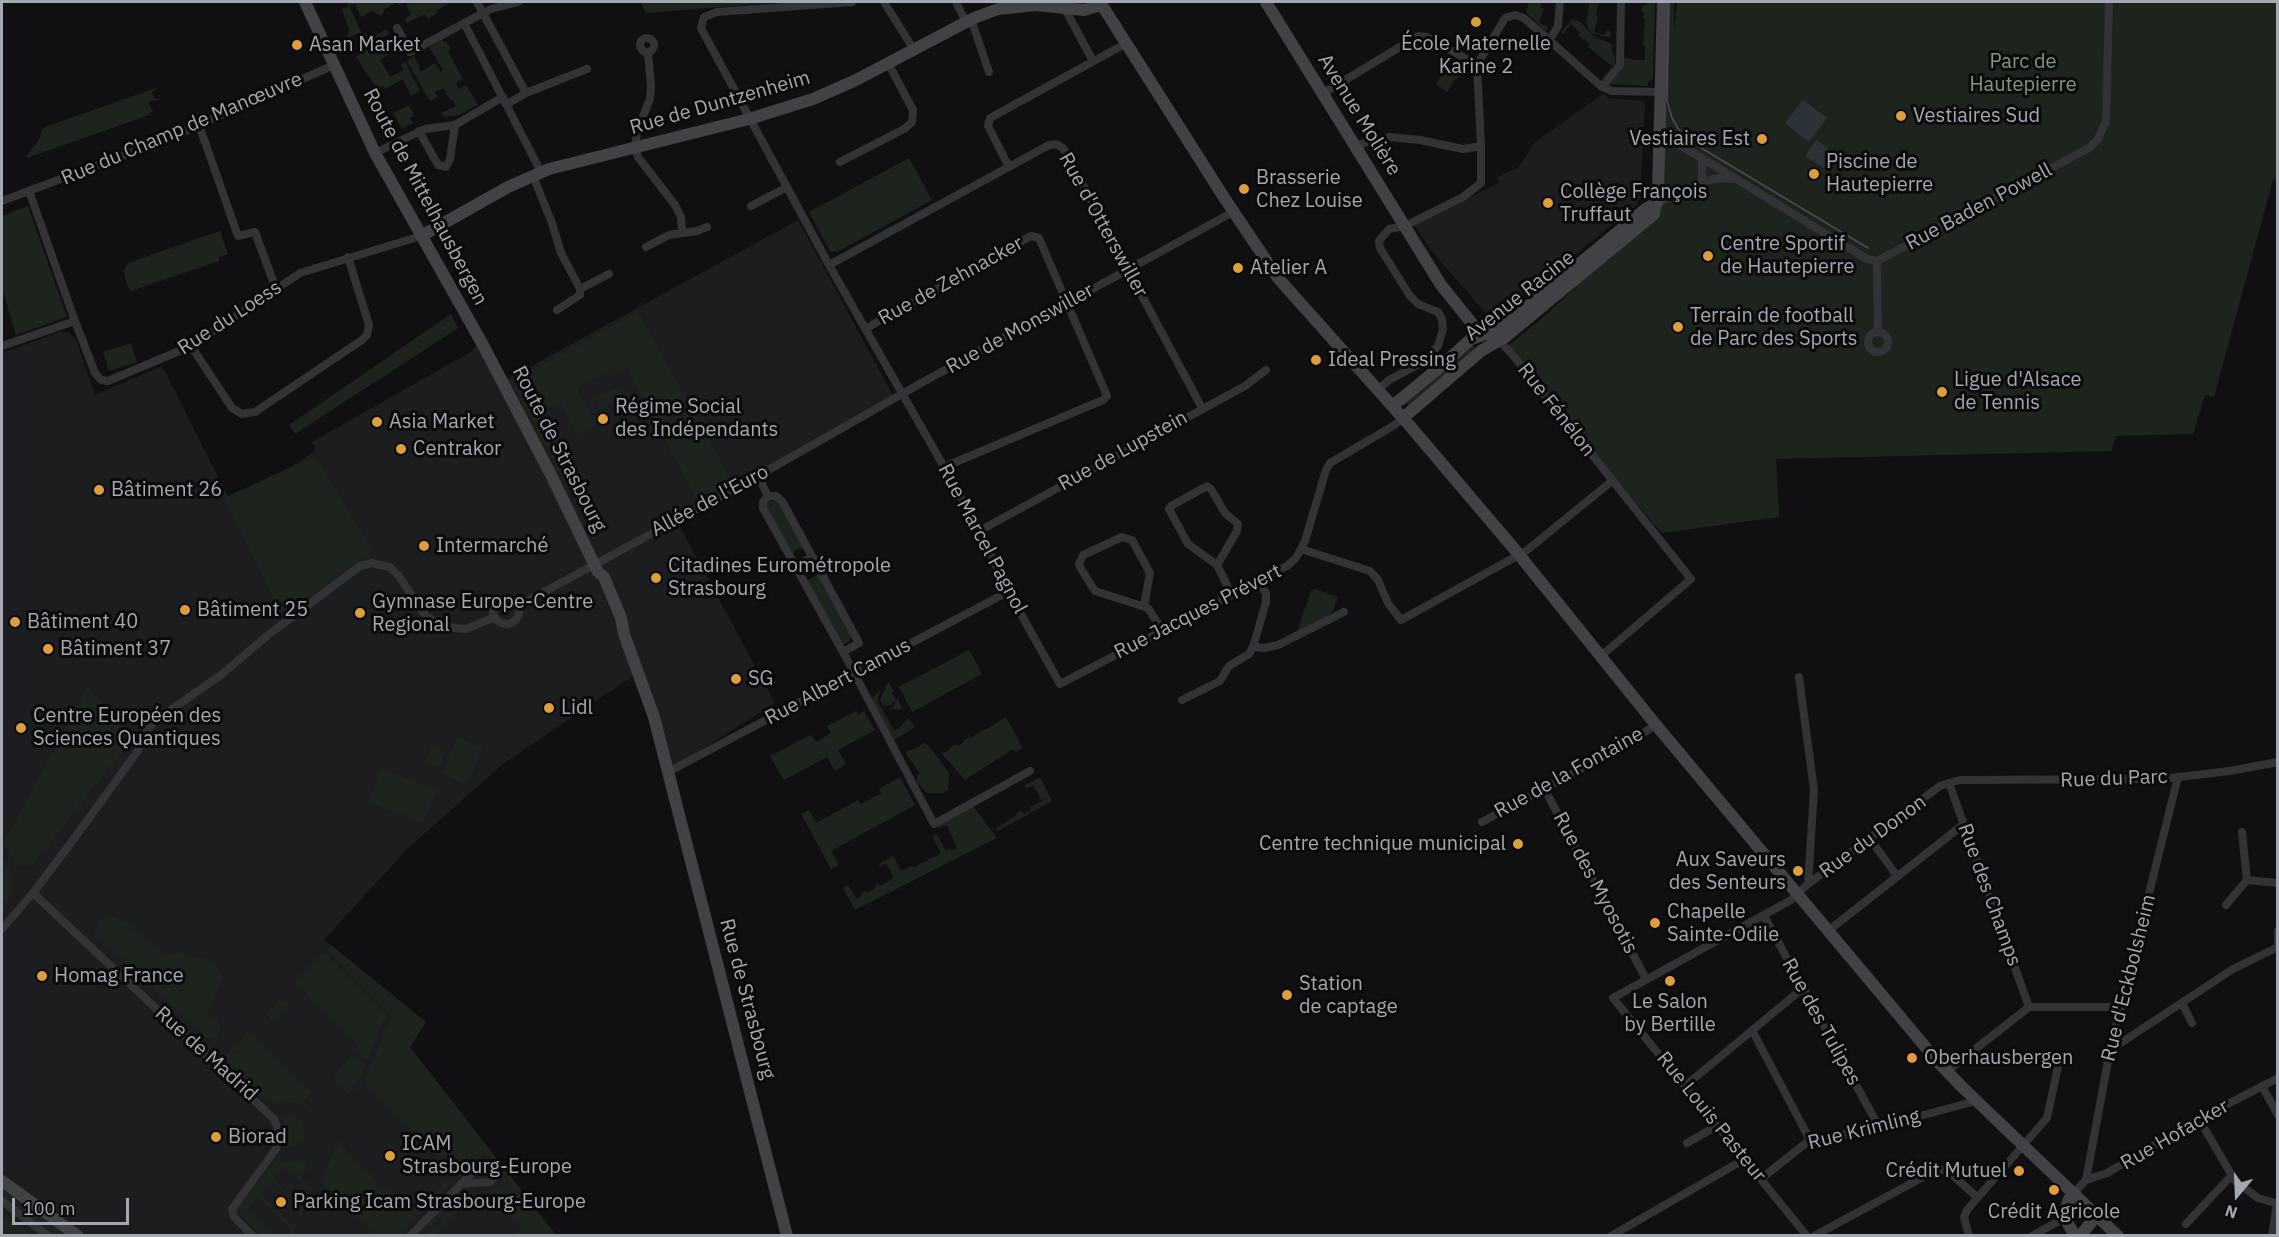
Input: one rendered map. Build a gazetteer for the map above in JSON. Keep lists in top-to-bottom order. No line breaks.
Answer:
{"streets":{"main road":["Rue de Duntzenheim","Avenue Molière","Route de Mittelhausbergen","Avenue Racine","Route de Strasbourg","Rue de Strasbourg"],"street":["Rue du Champ de Manœuvre","Rue Baden Powell","Rue d'Otterswiller","Rue de Zehnacker","Rue du Loess","Rue de Monswiller","Rue Fénélon","Rue de Lupstein","Allée de l'Euro","Rue Marcel Pagnol","Rue Jacques Prévert","Rue Albert Camus","Rue de la Fontaine","Rue du Parc","Rue du Donon","Rue des Myosotis","Rue des Champs","Rue d'Eckbolsheim","Rue des Tulipes","Rue de Madrid","Rue Louis Pasteur","Rue Krimling","Rue Hofacker"]},"crossings":[["Rue de Duntzenheim","Route de Mittelhausbergen"],["Rue de Duntzenheim","Rue du Loess"],["Rue de Duntzenheim","Rue Marcel Pagnol"],["Avenue Molière","Avenue Racine"],["Avenue Molière","Rue Fénélon"],["Rue du Champ de Manœuvre","Route de Mittelhausbergen"],["Route de Mittelhausbergen","Rue du Loess"],["Route de Mittelhausbergen","Route de Strasbourg"],["Rue d'Otterswiller","Rue de Monswiller"],["Rue d'Otterswiller","Rue de Lupstein"],["Rue d'Otterswiller","Rue Marcel Pagnol"],["Rue de Zehnacker","Rue de Monswiller"],["Rue de Zehnacker","Rue Marcel Pagnol"],["Avenue Racine","Rue Fénélon"],["Avenue Racine","Rue Jacques Prévert"],["Rue de Monswiller","Allée de l'Euro"],["Rue de Monswiller","Rue Marcel Pagnol"],["Route de Strasbourg","Allée de l'Euro"],["Route de Strasbourg","Rue Albert Camus"],["Route de Strasbourg","Rue de Strasbourg"],["Rue de Lupstein","Rue Marcel Pagnol"],["Allée de l'Euro","Rue Marcel Pagnol"],["Allée de l'Euro","Rue de Madrid"],["Rue Marcel Pagnol","Rue Jacques Prévert"],["Rue Marcel Pagnol","Rue Albert Camus"],["Rue Albert Camus","Rue de Strasbourg"],["Rue de la Fontaine","Rue des Myosotis"],["Rue du Parc","Rue du Donon"],["Rue du Parc","Rue des Champs"],["Rue du Parc","Rue d'Eckbolsheim"],["Rue du Donon","Rue des Myosotis"],["Rue du Donon","Rue des Champs"],["Rue du Donon","Rue des Tulipes"],["Rue du Donon","Rue Louis Pasteur"],["Rue d'Eckbolsheim","Rue Hofacker"],["Rue des Tulipes","Rue Krimling"],["Rue Louis Pasteur","Rue Krimling"]],"parks":["Parc de Hautepierre"],"places":["École Maternelle Karine 2","Asan Market","Vestiaires Sud","Vestiaires Est","Piscine de Hautepierre","Brasserie Chez Louise","Collège François Truffaut","Centre Sportif de Hautepierre","Atelier A","Terrain de football de Parc des Sports","Ideal Pressing","Ligue d'Alsace de Tennis","Régime Social des Indépendants","Asia Market","Centrakor","Bâtiment 26","Intermarché","Citadines Eurométropole Strasbourg","Bâtiment 25","Gymnase Europe-Centre Regional","Bâtiment 40","Bâtiment 37","SG","Lidl","Centre Européen des Sciences Quantiques","Centre technique municipal","Aux Saveurs des Senteurs","Chapelle Sainte-Odile","Homag France","Le Salon by Bertille","Station de captage","Oberhausbergen","Biorad","ICAM Strasbourg-Europe","Crédit Mutuel","Crédit Agricole","Parking Icam Strasbourg-Europe"],"scale_bar":"100 m","north":"bottom"}
